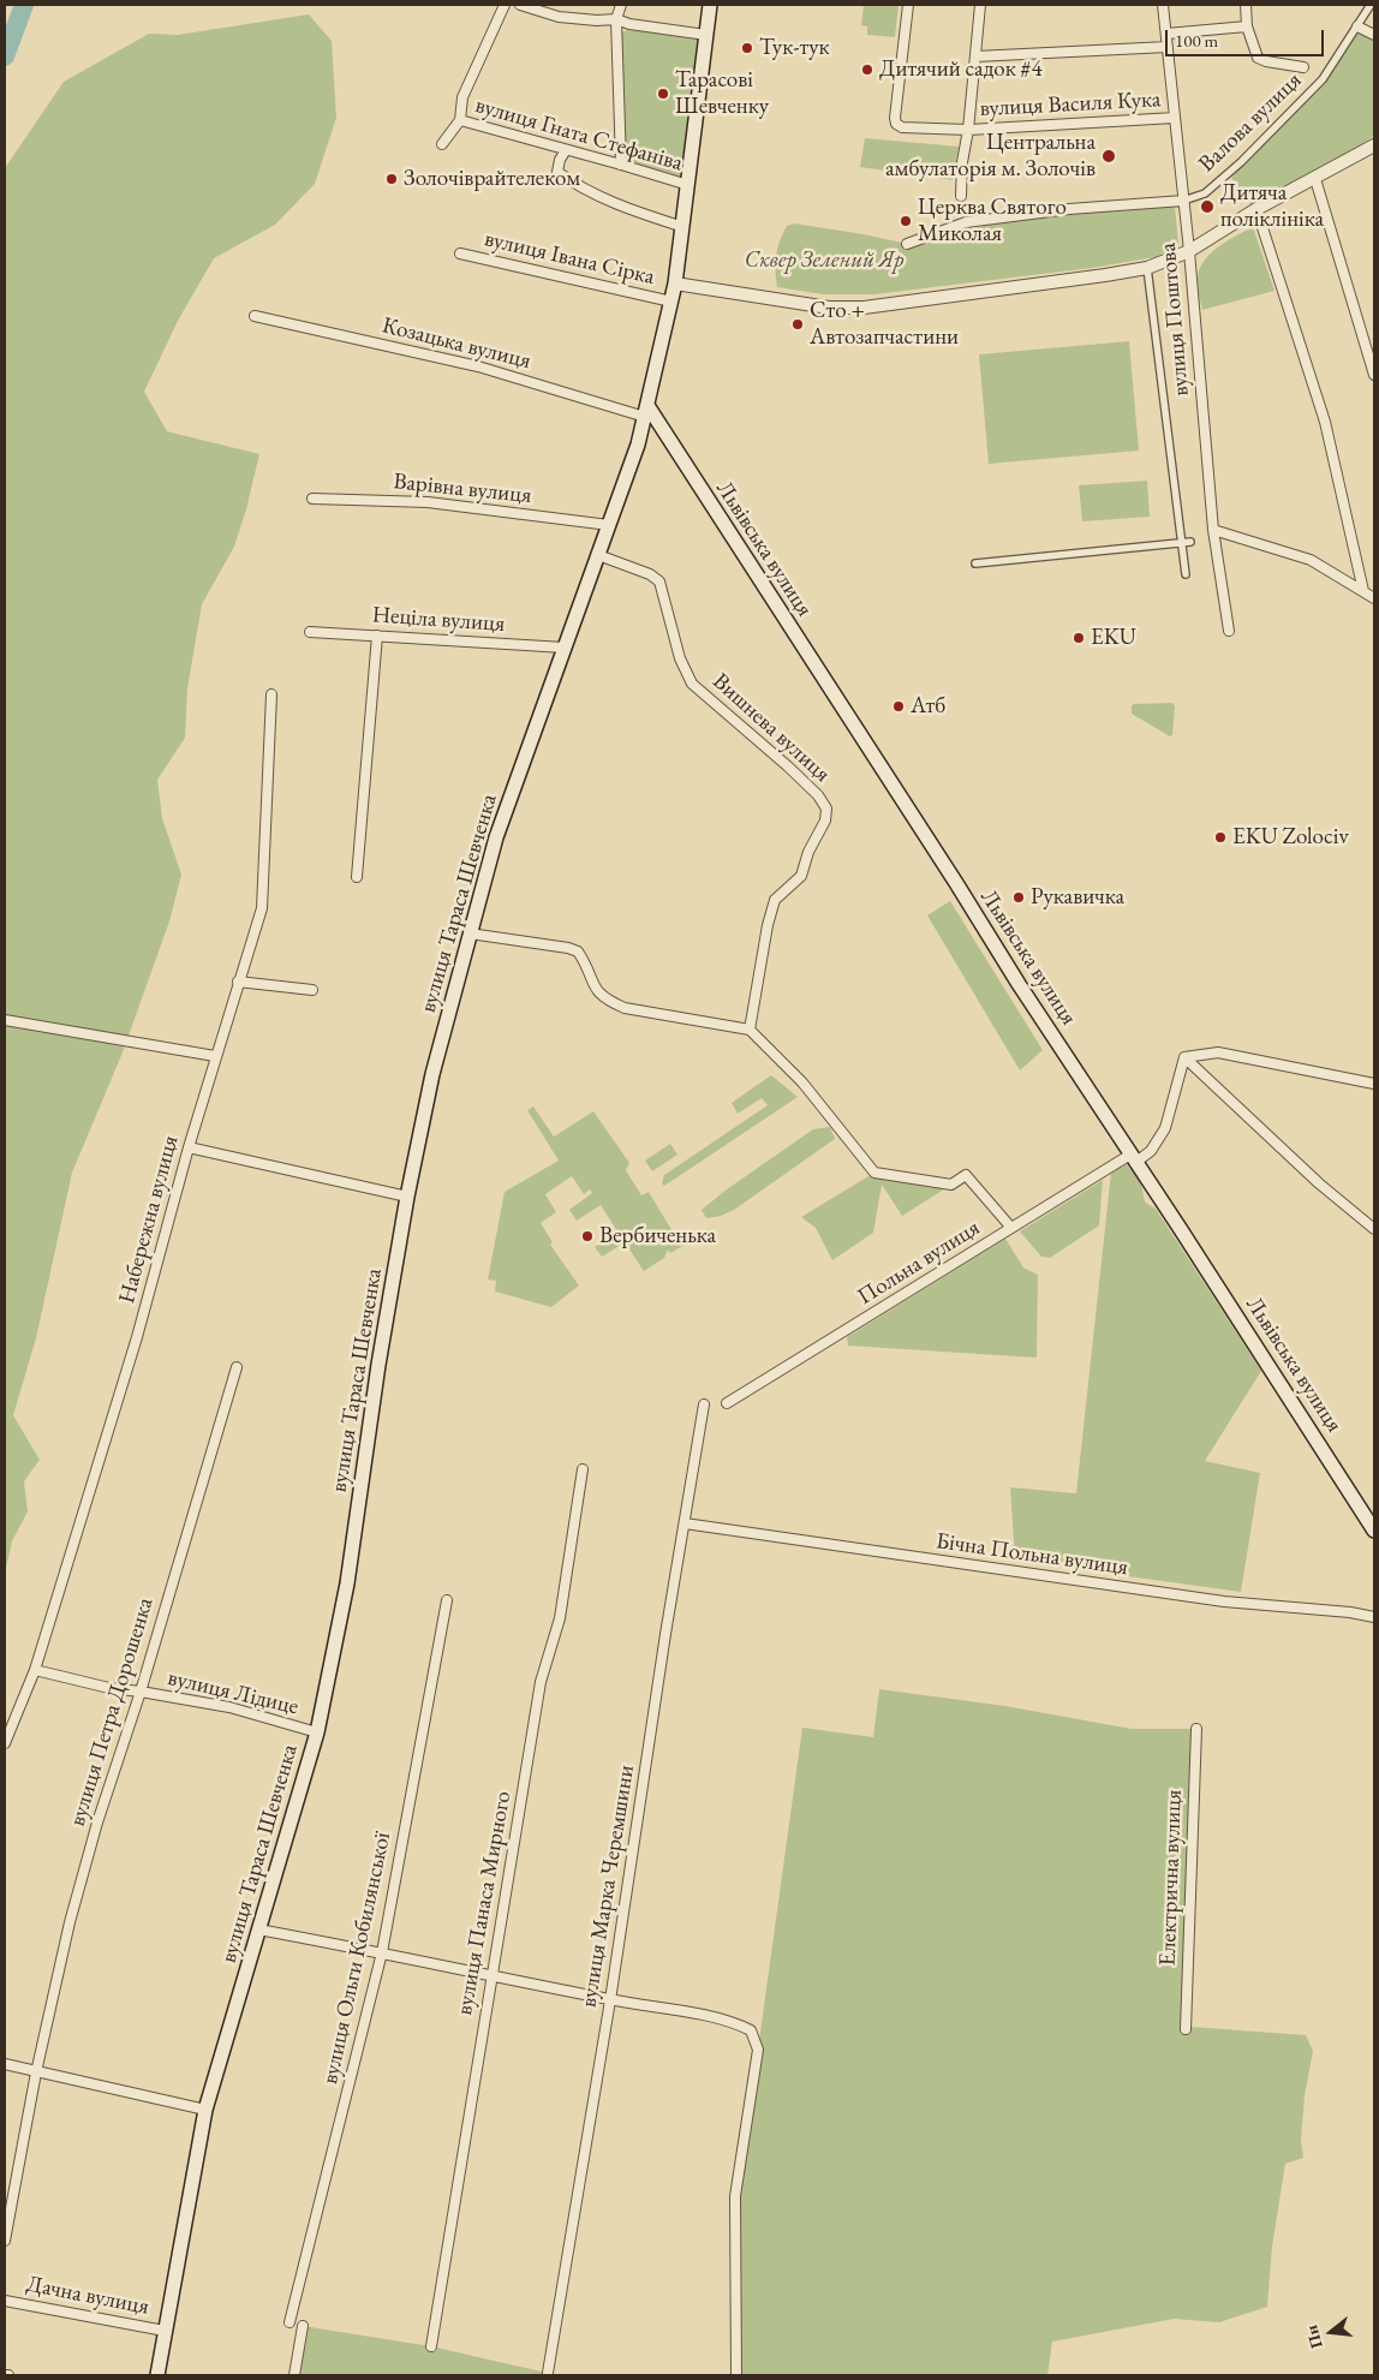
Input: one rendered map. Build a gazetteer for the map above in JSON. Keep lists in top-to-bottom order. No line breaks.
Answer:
{"streets":{"main road":["Львівська вулиця","вулиця Тараса Шевченка"],"street":["вулиця Василя Кука","Валова вулиця","вулиця Гната Стефаніва","вулиця Івана Сірка","вулиця Поштова","Козацька вулиця","Варівна вулиця","Неціла вулиця","Вишнева вулиця","Набережна вулиця","Польна вулиця","Бічна Польна вулиця","вулиця Лідице","вулиця Петра Дорошенка","Електрична вулиця","вулиця Марка Черемшини","вулиця Панаса Мирного","вулиця Ольги Кобилянської","Дачна вулиця"]},"crossings":[["вулиця Василя Кука","вулиця Поштова"],["Валова вулиця","вулиця Поштова"],["вулиця Гната Стефаніва","вулиця Тараса Шевченка"],["вулиця Івана Сірка","вулиця Тараса Шевченка"],["Козацька вулиця","Львівська вулиця"],["Козацька вулиця","вулиця Тараса Шевченка"],["Варівна вулиця","вулиця Тараса Шевченка"],["Львівська вулиця","вулиця Тараса Шевченка"],["Львівська вулиця","Польна вулиця"],["Неціла вулиця","вулиця Тараса Шевченка"],["Вишнева вулиця","вулиця Тараса Шевченка"],["вулиця Тараса Шевченка","вулиця Лідице"],["вулиця Тараса Шевченка","Дачна вулиця"],["Набережна вулиця","вулиця Лідице"],["Бічна Польна вулиця","вулиця Марка Черемшини"],["вулиця Лідице","вулиця Петра Дорошенка"]],"parks":["Сквер Зелений Яр"],"places":["Тук-тук","Дитячий садок #4","Тарасові Шевченку","Центральна амбулаторія м. Золочів","Золочіврайтелеком","Дитяча поліклініка","Церква Святого Миколая","Сто + Автозапчастини","EKU","Атб","EKU Zolociv","Рукавичка","Вербиченька"],"scale_bar":"100 m","north":"left"}
